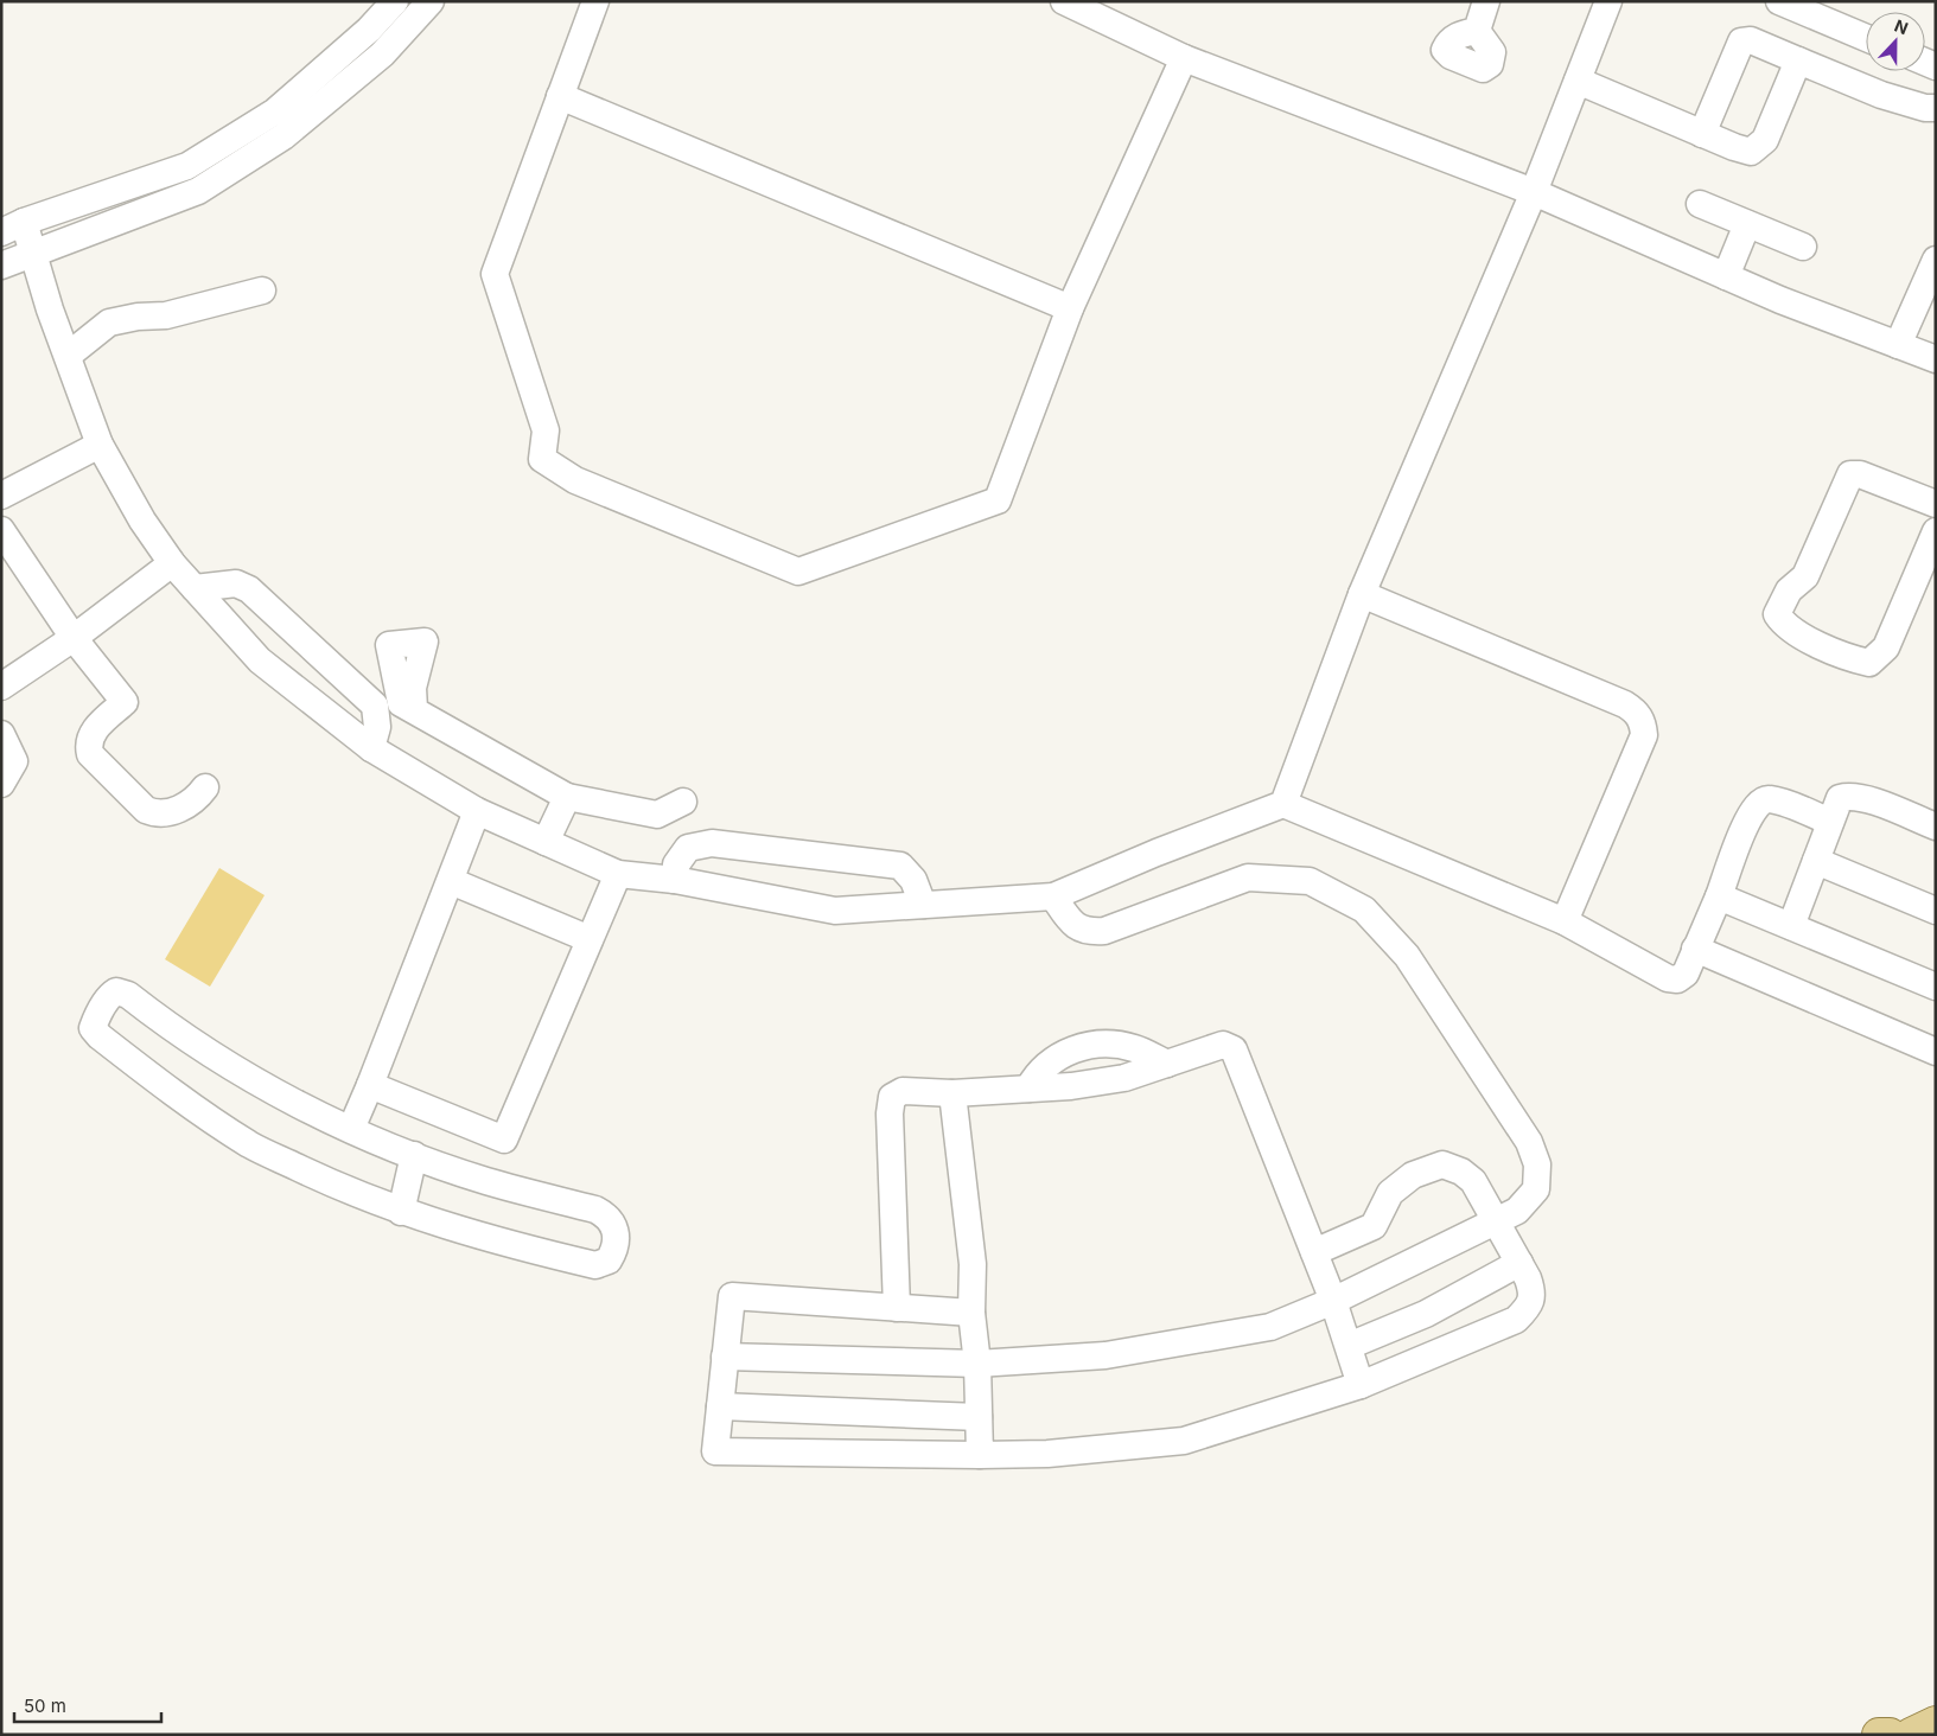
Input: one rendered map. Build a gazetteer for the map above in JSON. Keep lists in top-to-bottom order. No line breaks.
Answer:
{"scale_bar":"50 m","north":"top"}
